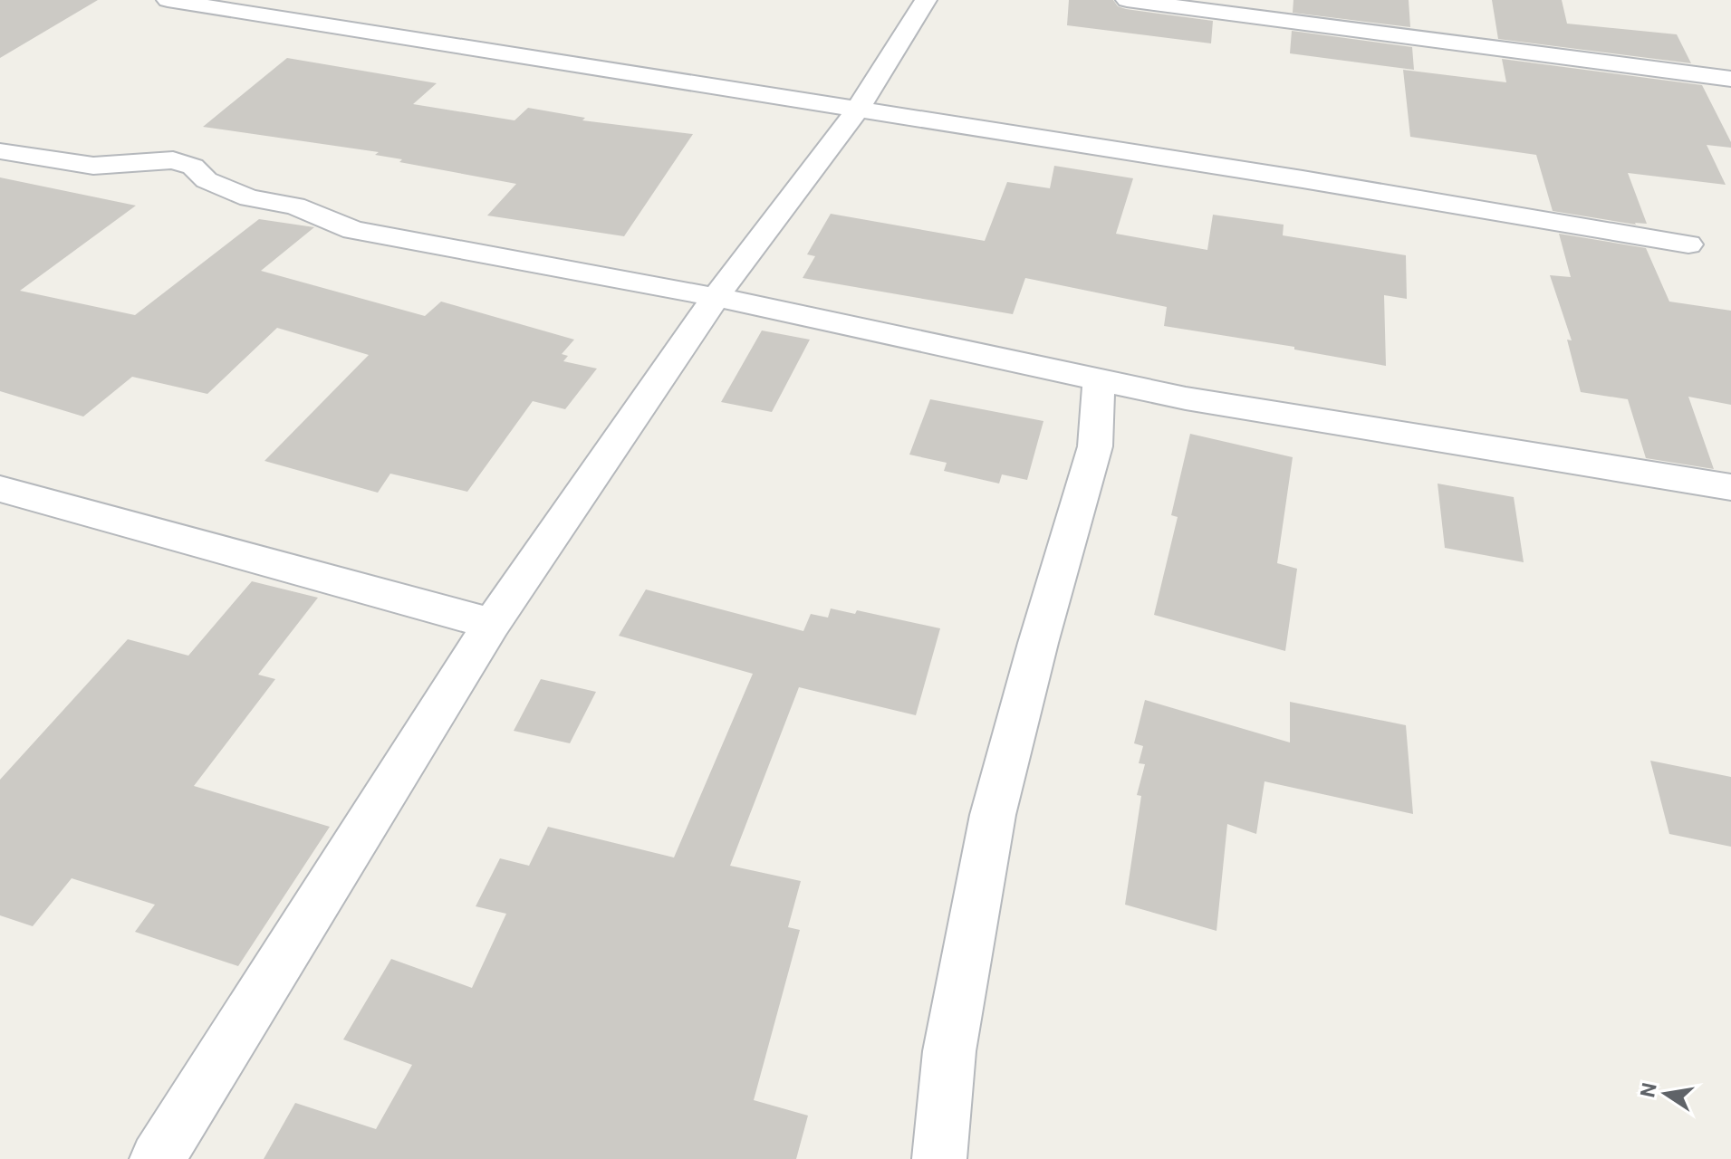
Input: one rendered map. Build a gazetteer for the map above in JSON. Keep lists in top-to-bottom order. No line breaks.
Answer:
{"north":"left"}
